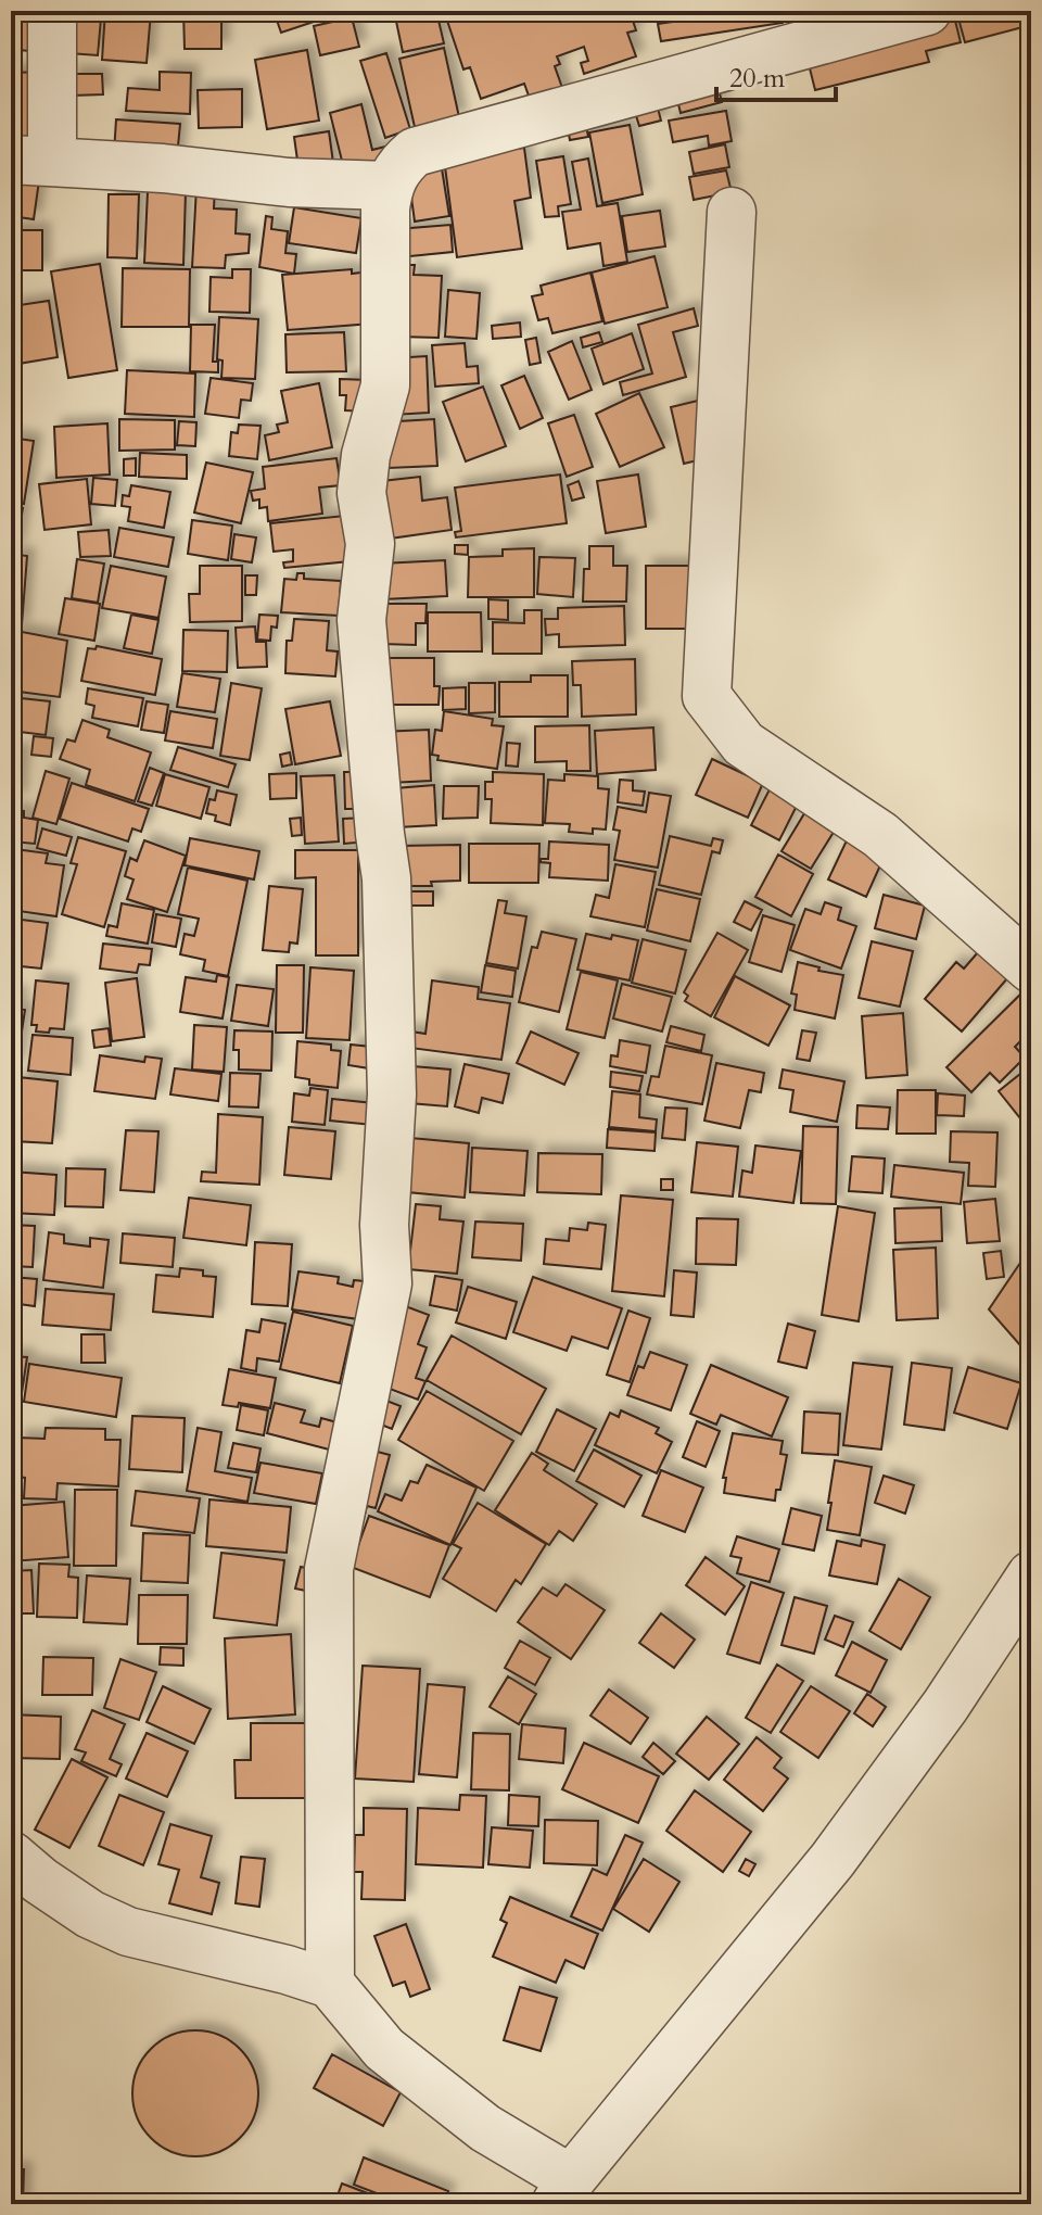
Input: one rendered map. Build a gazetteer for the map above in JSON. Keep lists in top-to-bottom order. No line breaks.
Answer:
{"scale_bar":"20 m"}
